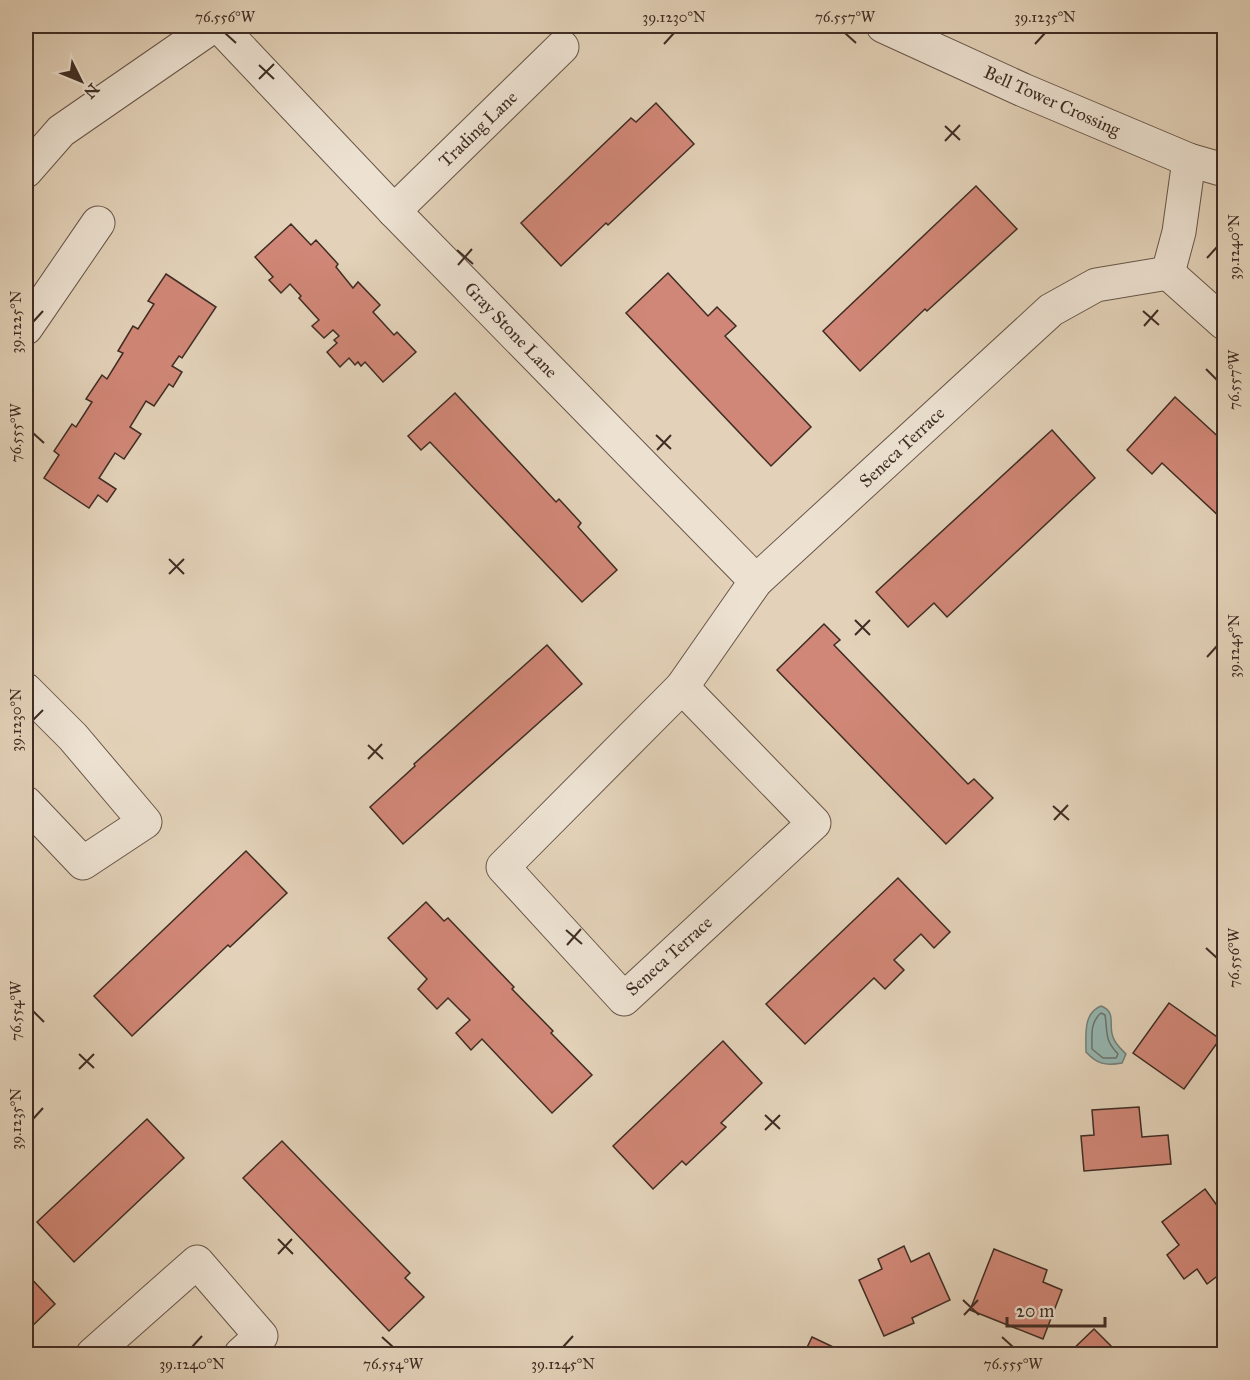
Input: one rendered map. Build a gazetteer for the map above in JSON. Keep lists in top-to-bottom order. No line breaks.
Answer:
{"streets":{"street":["Bell Tower Crossing","Trading Lane","Gray Stone Lane","Seneca Terrace"]},"crossings":[["Trading Lane","Gray Stone Lane"],["Gray Stone Lane","Seneca Terrace"]],"scale_bar":"20 m","north":"bottom right","coordinates":["76.556°W","39.1230°N","76.557°W","39.1235°N","39.1240°N","39.1225°N","76.555°W","39.1245°N","76.554°W"]}
